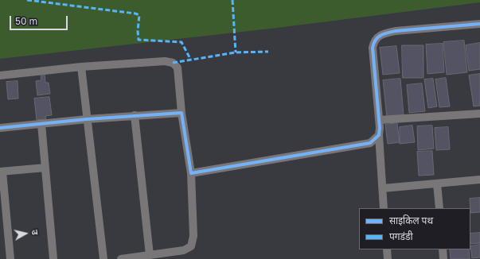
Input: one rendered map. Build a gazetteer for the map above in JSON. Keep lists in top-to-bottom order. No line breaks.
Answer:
{"legend":["साइकिल पथ","पगडंडी"],"scale_bar":"50 m","north":"right"}
